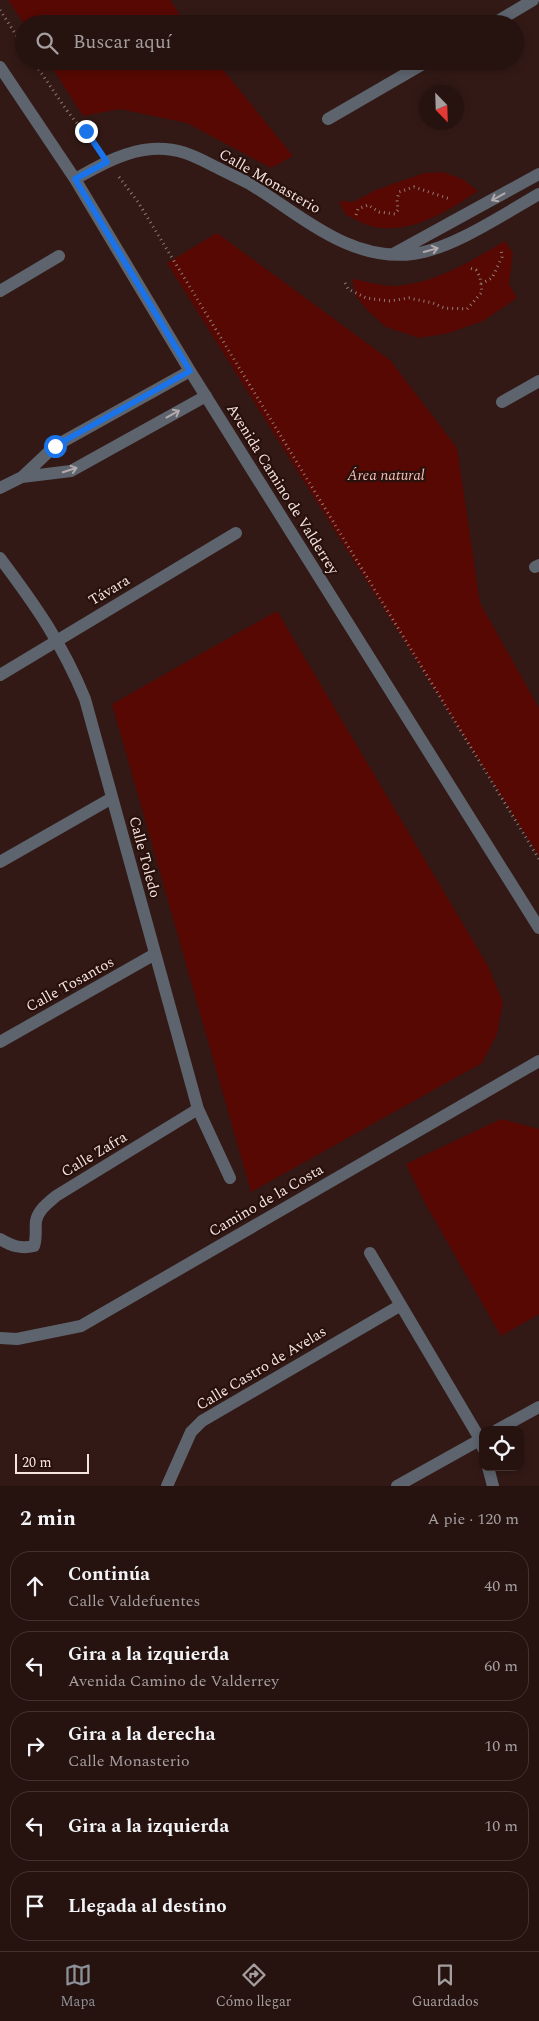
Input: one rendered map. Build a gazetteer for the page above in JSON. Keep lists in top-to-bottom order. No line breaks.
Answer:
{"streets":{"street":["Calle Monasterio","Avenida Camino de Valderrey","Távara","Calle Toledo","Calle Tosantos","Calle Zafra","Camino de la Costa","Calle Castro de Avelas"]},"crossings":[["Calle Monasterio","Avenida Camino de Valderrey"],["Távara","Calle Toledo"],["Calle Toledo","Calle Tosantos"],["Calle Toledo","Calle Zafra"]],"parks":["Área natural"],"scale_bar":"20 m","north":"bottom right","page":{"search":"Buscar aquí","scale":"20 m","heading":["2 min","A pie · 120 m"],"list":[["Continúa","Calle Valdefuentes","40 m"],["Gira a la izquierda","Avenida Camino de Valderrey","60 m"],["Gira a la derecha","Calle Monasterio","10 m"],["Gira a la izquierda","10 m"],"Llegada al destino"],"nav":["Mapa","Cómo llegar","Guardados"]}}
